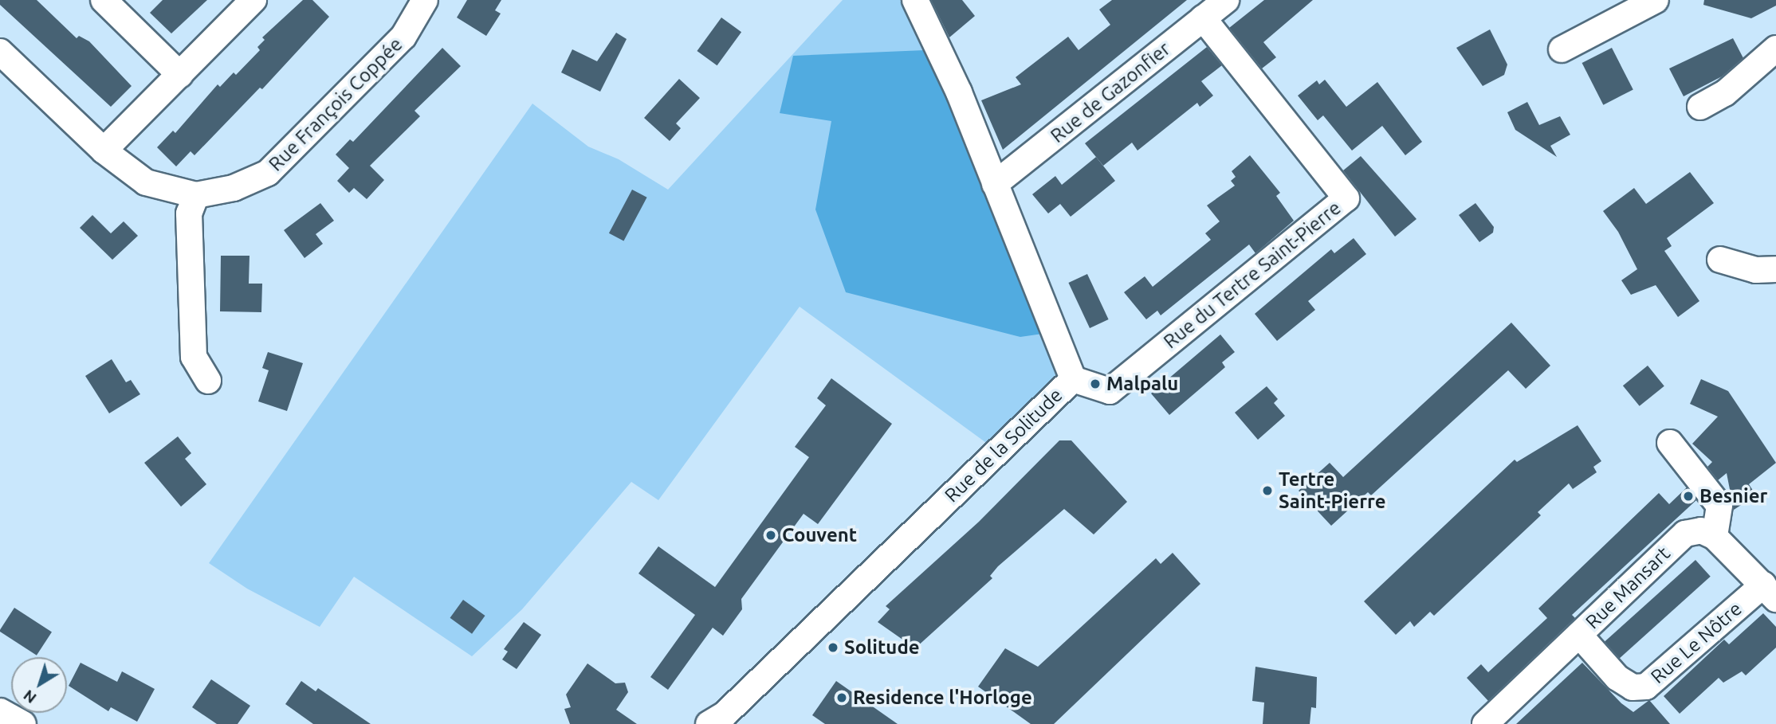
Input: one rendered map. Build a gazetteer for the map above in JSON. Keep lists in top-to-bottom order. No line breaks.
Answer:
{"streets":{"street":["Rue de Gazonfier","Rue François Coppée","Rue du Tertre Saint-Pierre","Rue de la Solitude","Rue Mansart","Rue Le Nôtre"]},"crossings":[["Rue de Gazonfier","Rue du Tertre Saint-Pierre"],["Rue de Gazonfier","Rue de la Solitude"],["Rue du Tertre Saint-Pierre","Rue de la Solitude"],["Rue Mansart","Rue Le Nôtre"]],"places":["Malpalu","Tertre Saint-Pierre","Besnier","Couvent","Solitude","Residence l'Horloge"],"north":"bottom left"}
